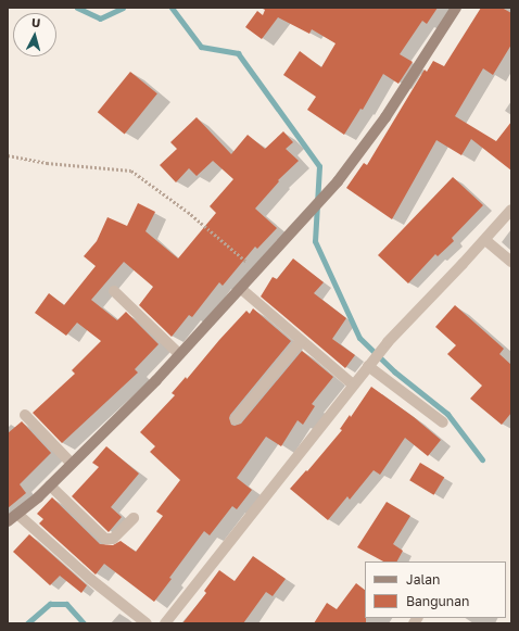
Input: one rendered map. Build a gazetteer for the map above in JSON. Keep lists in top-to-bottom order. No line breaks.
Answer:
{"legend":["Jalan","Bangunan"],"north":"top"}
